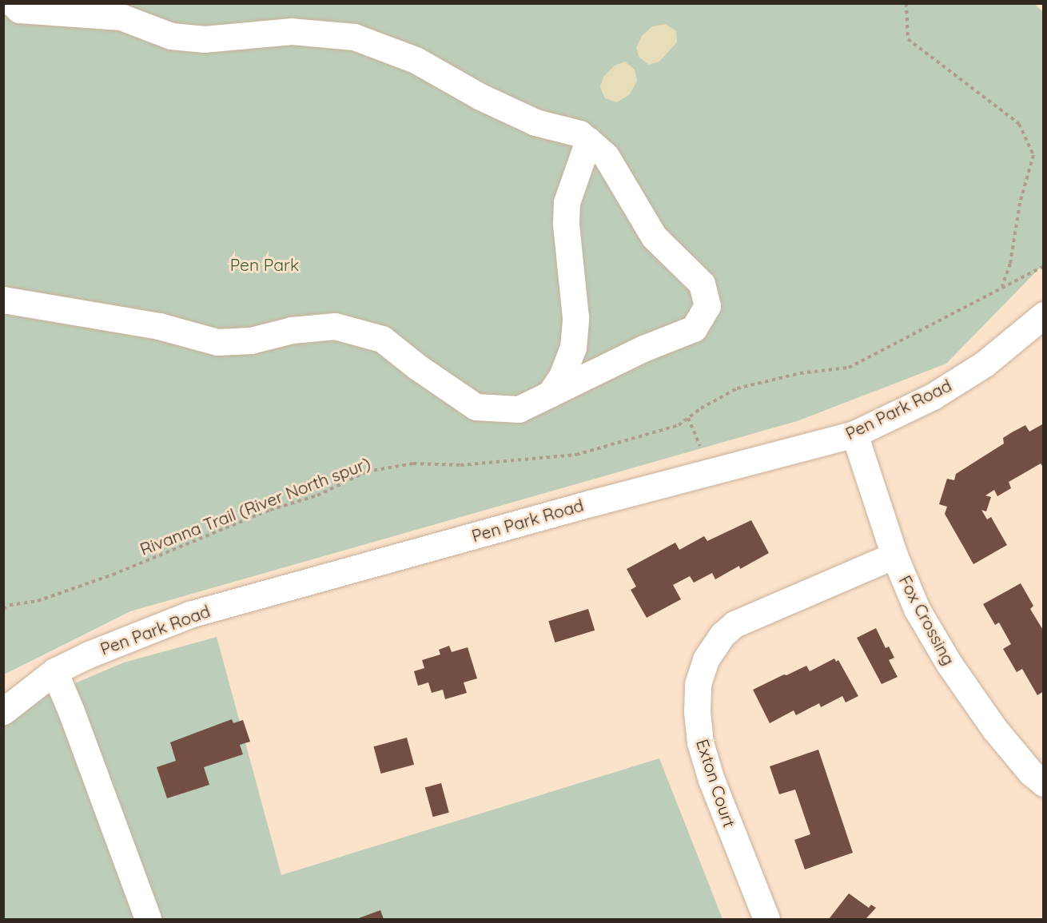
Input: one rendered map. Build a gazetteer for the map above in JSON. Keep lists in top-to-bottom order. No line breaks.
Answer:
{"streets":{"street":["Pen Park Road","Fox Crossing","Exton Court"],"path":["Rivanna Trail (River North spur)"]},"crossings":[["Pen Park Road","Fox Crossing"],["Fox Crossing","Exton Court"]],"parks":["Pen Park"]}
